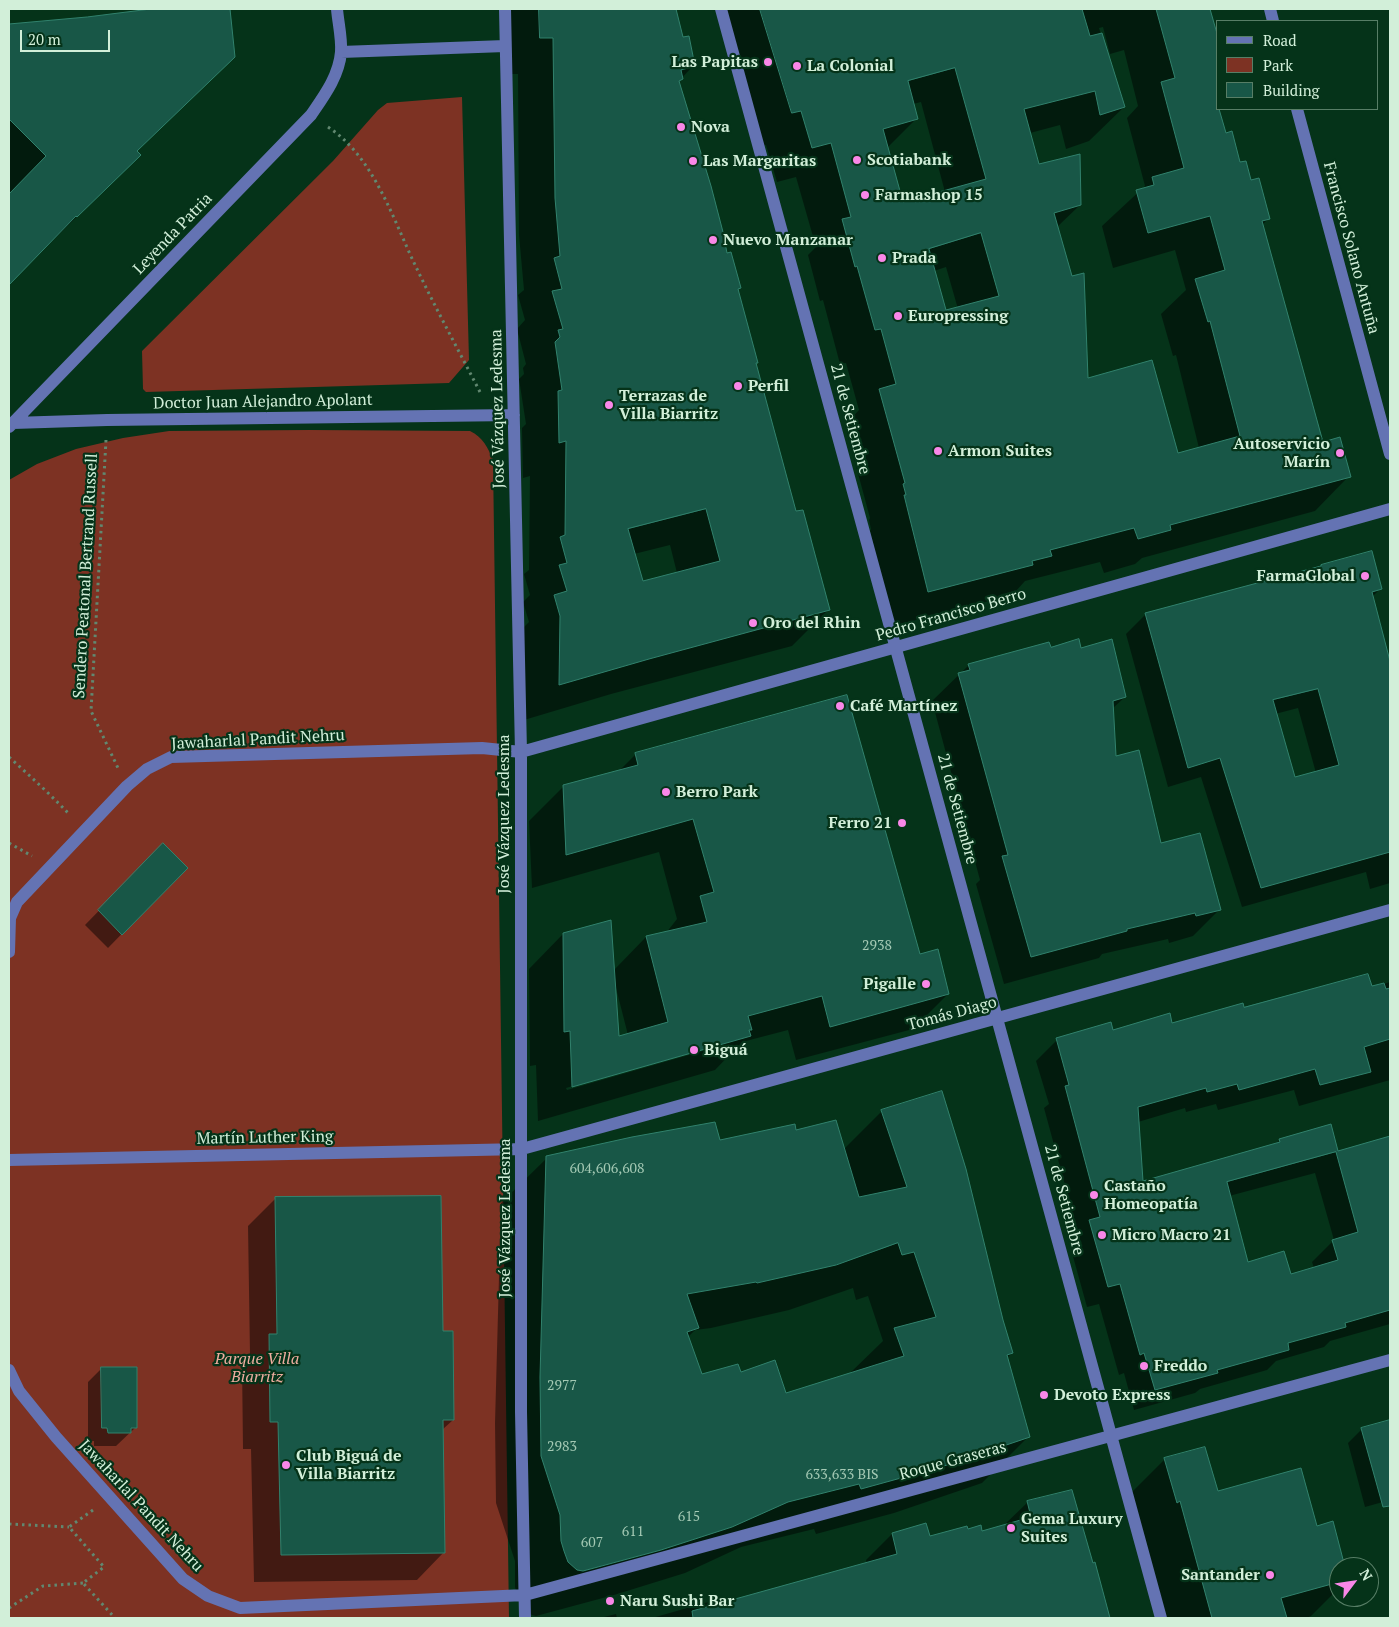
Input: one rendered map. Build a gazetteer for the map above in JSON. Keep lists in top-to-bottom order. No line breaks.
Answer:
{"streets":{"street":["Leyenda Patria","Francisco Solano Antuña","Doctor Juan Alejandro Apolant","José Vázquez Ledesma","21 de Setiembre","Pedro Francisco Berro","Jawaharlal Pandit Nehru","Tomás Diago","Martín Luther King","Roque Graseras"],"path":["Sendero Peatonal Bertrand Russell"]},"crossings":[["Leyenda Patria","Doctor Juan Alejandro Apolant"],["Doctor Juan Alejandro Apolant","José Vázquez Ledesma"],["Doctor Juan Alejandro Apolant","Sendero Peatonal Bertrand Russell"],["José Vázquez Ledesma","Pedro Francisco Berro"],["José Vázquez Ledesma","Jawaharlal Pandit Nehru"],["José Vázquez Ledesma","Tomás Diago"],["José Vázquez Ledesma","Martín Luther King"],["José Vázquez Ledesma","Roque Graseras"],["21 de Setiembre","Pedro Francisco Berro"],["21 de Setiembre","Tomás Diago"],["21 de Setiembre","Roque Graseras"],["Sendero Peatonal Bertrand Russell","Jawaharlal Pandit Nehru"],["Pedro Francisco Berro","Jawaharlal Pandit Nehru"],["Jawaharlal Pandit Nehru","Roque Graseras"],["Tomás Diago","Martín Luther King"]],"parks":["Parque Villa Biarritz"],"places":["Las Papitas","La Colonial","Nova","Scotiabank","Las Margaritas","Farmashop 15","Nuevo Manzanar","Prada","Europressing","Perfil","Terrazas de Villa Biarritz","Armon Suites","Autoservicio Marín","FarmaGlobal","Oro del Rhin","Café Martínez","Berro Park","Ferro 21","Pigalle","Biguá","Castaño Homeopatía","Micro Macro 21","Freddo","Devoto Express","Club Biguá de Villa Biarritz","Gema Luxury Suites","Santander","Naru Sushi Bar"],"house_numbers":["2938","604,606,608","2977","2983","633,633 BIS","615","611","607"],"legend":["Road","Park","Building"],"scale_bar":"20 m","north":"top right"}
